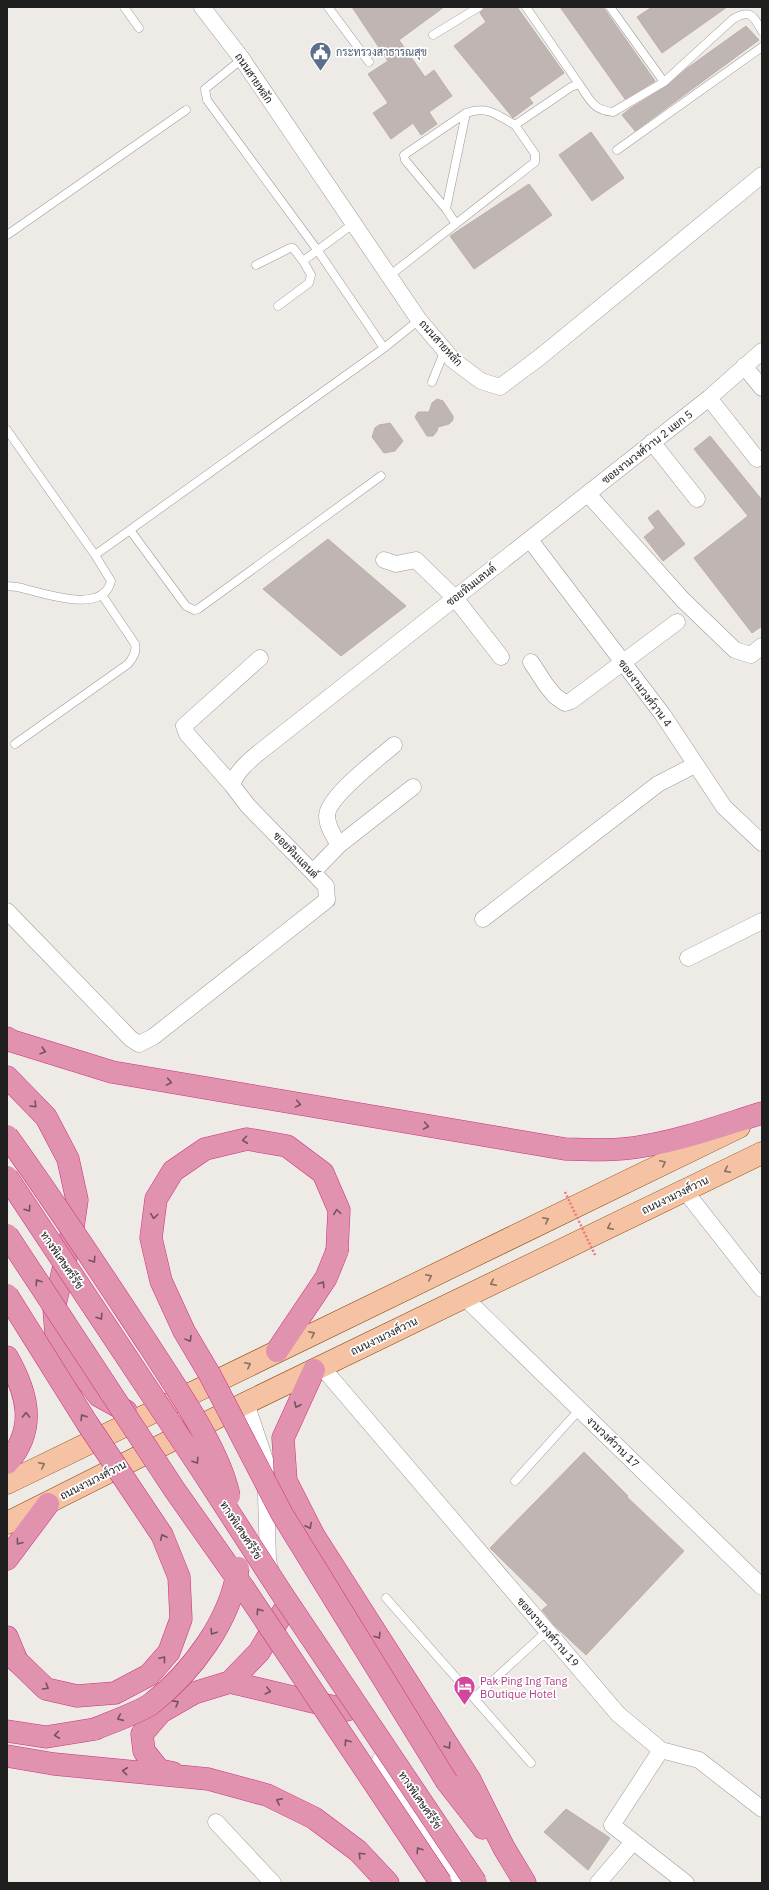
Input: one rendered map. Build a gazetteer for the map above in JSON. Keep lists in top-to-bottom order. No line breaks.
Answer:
{"streets":{"highway":["ทางพิเศษศรีรัช"],"main road":["ถนนงามวงศ์วาน"],"street":["ถนนสายหลัก","ซอยงามวงศ์วาน 2 แยก 5","ซอยทิมแลนด์","ซอยงามวงศ์วาน 4","งามวงศ์วาน 17","ซอยงามวงศ์วาน 19"]},"crossings":[["ซอยงามวงศ์วาน 2 แยก 5","ซอยทิมแลนด์"],["ซอยงามวงศ์วาน 2 แยก 5","ซอยงามวงศ์วาน 4"],["ซอยทิมแลนด์","ซอยงามวงศ์วาน 4"],["ถนนงามวงศ์วาน","งามวงศ์วาน 17"],["ถนนงามวงศ์วาน","ซอยงามวงศ์วาน 19"]],"places":{"public building":["กระทรวงสาธารณสุข"],"hotel":["Pak Ping Ing Tang BOutique Hotel"]}}
